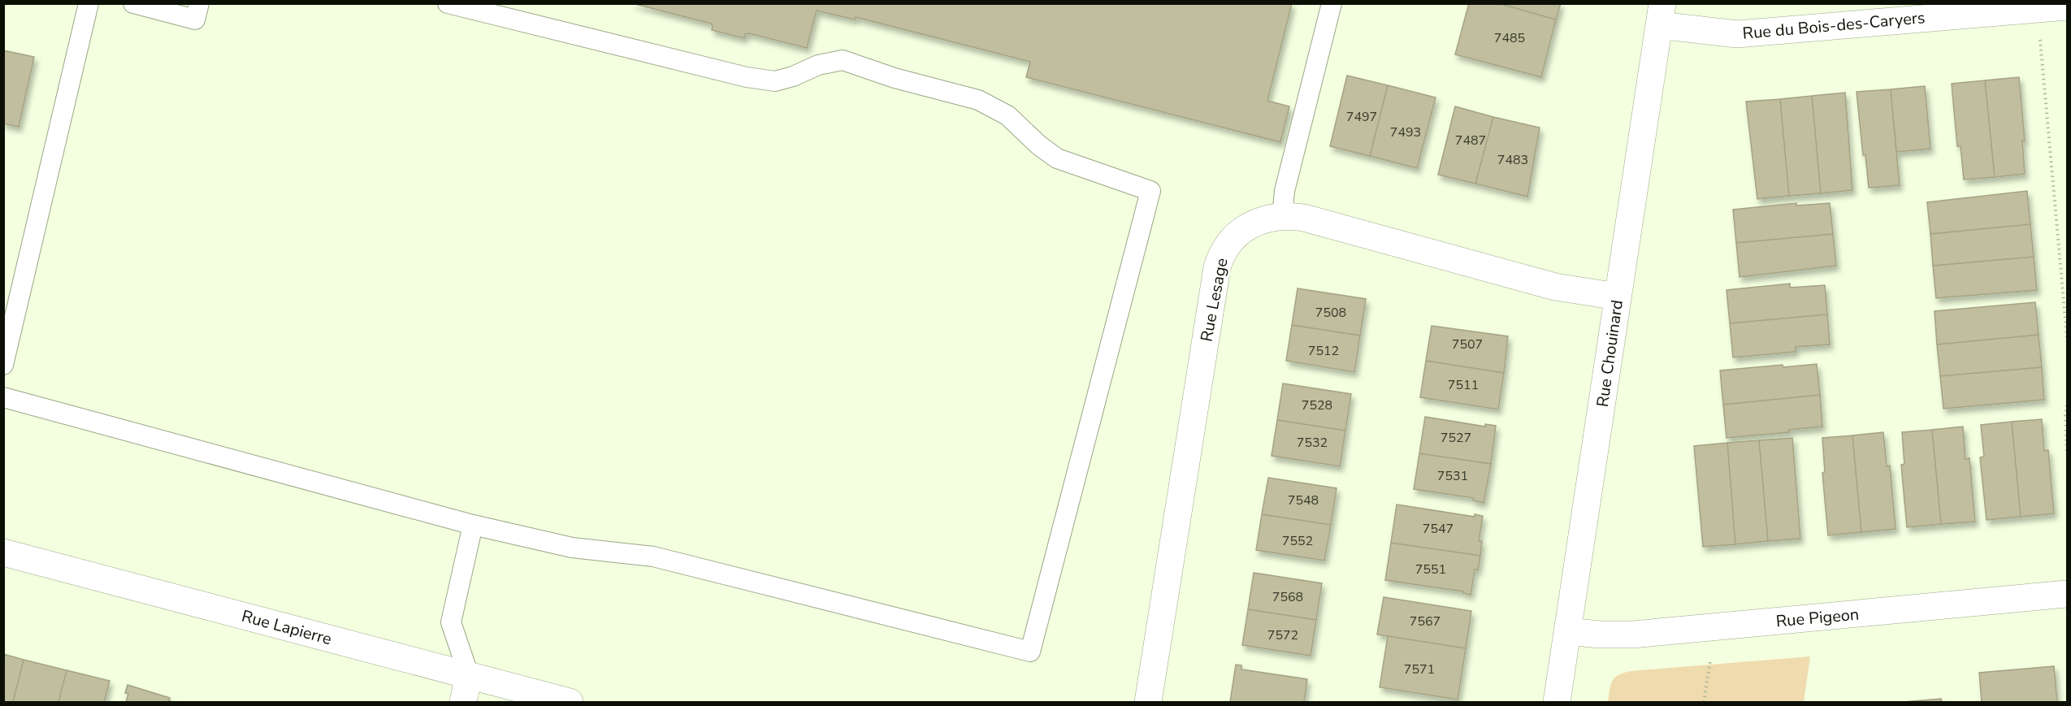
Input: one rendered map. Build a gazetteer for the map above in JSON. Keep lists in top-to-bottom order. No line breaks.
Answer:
{"streets":{"street":["Rue du Bois-des-Caryers","Rue Lesage","Rue Chouinard","Rue Pigeon","Rue Lapierre"]},"crossings":[["Rue du Bois-des-Caryers","Rue Chouinard"],["Rue Lesage","Rue Chouinard"],["Rue Chouinard","Rue Pigeon"]],"house_numbers":["7485","7497","7493","7487","7483","7508","7507","7512","7511","7528","7527","7532","7531","7548","7547","7552","7551","7568","7567","7572","7571"]}
